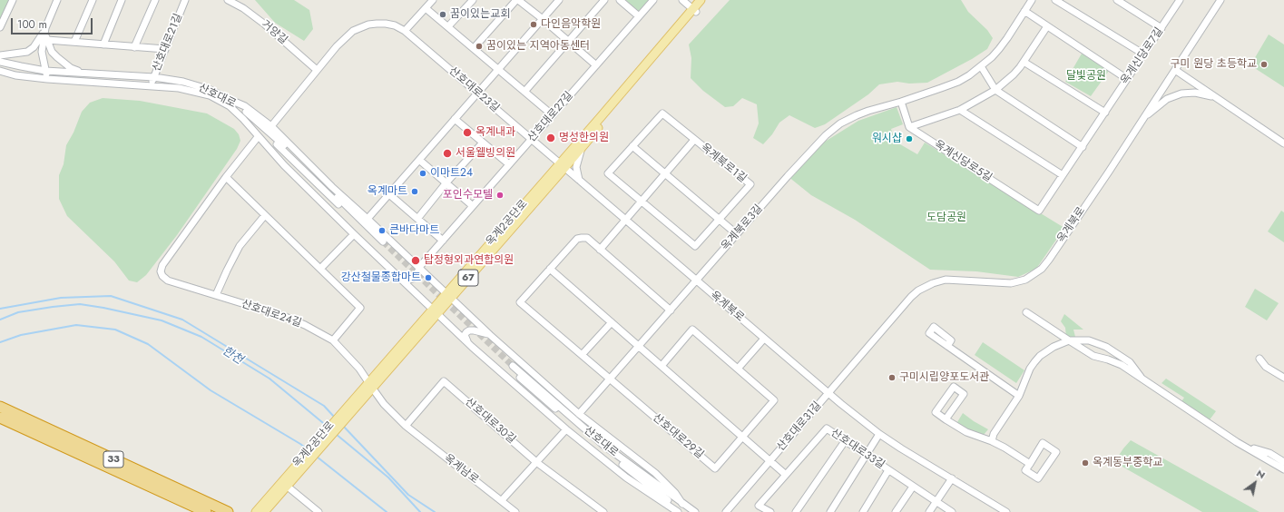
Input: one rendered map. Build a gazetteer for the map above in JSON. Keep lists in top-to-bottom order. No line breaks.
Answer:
{"streets":{"highway":["33"],"main road":["옥계2공단로","67"],"street":["거양길","산호대로21길","옥계신당로7길","산호대로23길","산호대로","산호대로27길","옥계신당로5길","옥계북로1길","옥계북로","옥계북로3길","산호대로24길","산호대로30길","산호대로31길","산호대로29길","산호대로33길","옥계남로"]},"crossings":[["거양길","산호대로23길"],["산호대로21길","산호대로"],["옥계신당로7길","옥계신당로5길"],["산호대로23길","산호대로27길"],["산호대로23길","옥계2공단로"],["산호대로23길","옥계북로"],["옥계북로1길","옥계북로"],["옥계2공단로","옥계북로"],["옥계2공단로","산호대로24길"],["옥계2공단로","옥계남로"],["옥계북로","옥계북로3길"],["옥계북로","산호대로31길"],["산호대로24길","옥계남로"],["산호대로30길","옥계남로"],["산호대로31길","산호대로33길"]],"water":["한천"],"parks":["달빛공원","도담공원"],"places":["꿈이있는교회","다인음악학원","꿈이있는 지역아동센터","구미 원당 초등학교","옥계내과","명성한의원","워시샵","서울웰빙의원","이마트24","옥계마트","포인수모텔","큰바다마트","탑정형외과연합의원","강산철물종합마트","구미시립양포도서관","옥계동부중학교"],"scale_bar":"100 m","north":"top right"}
